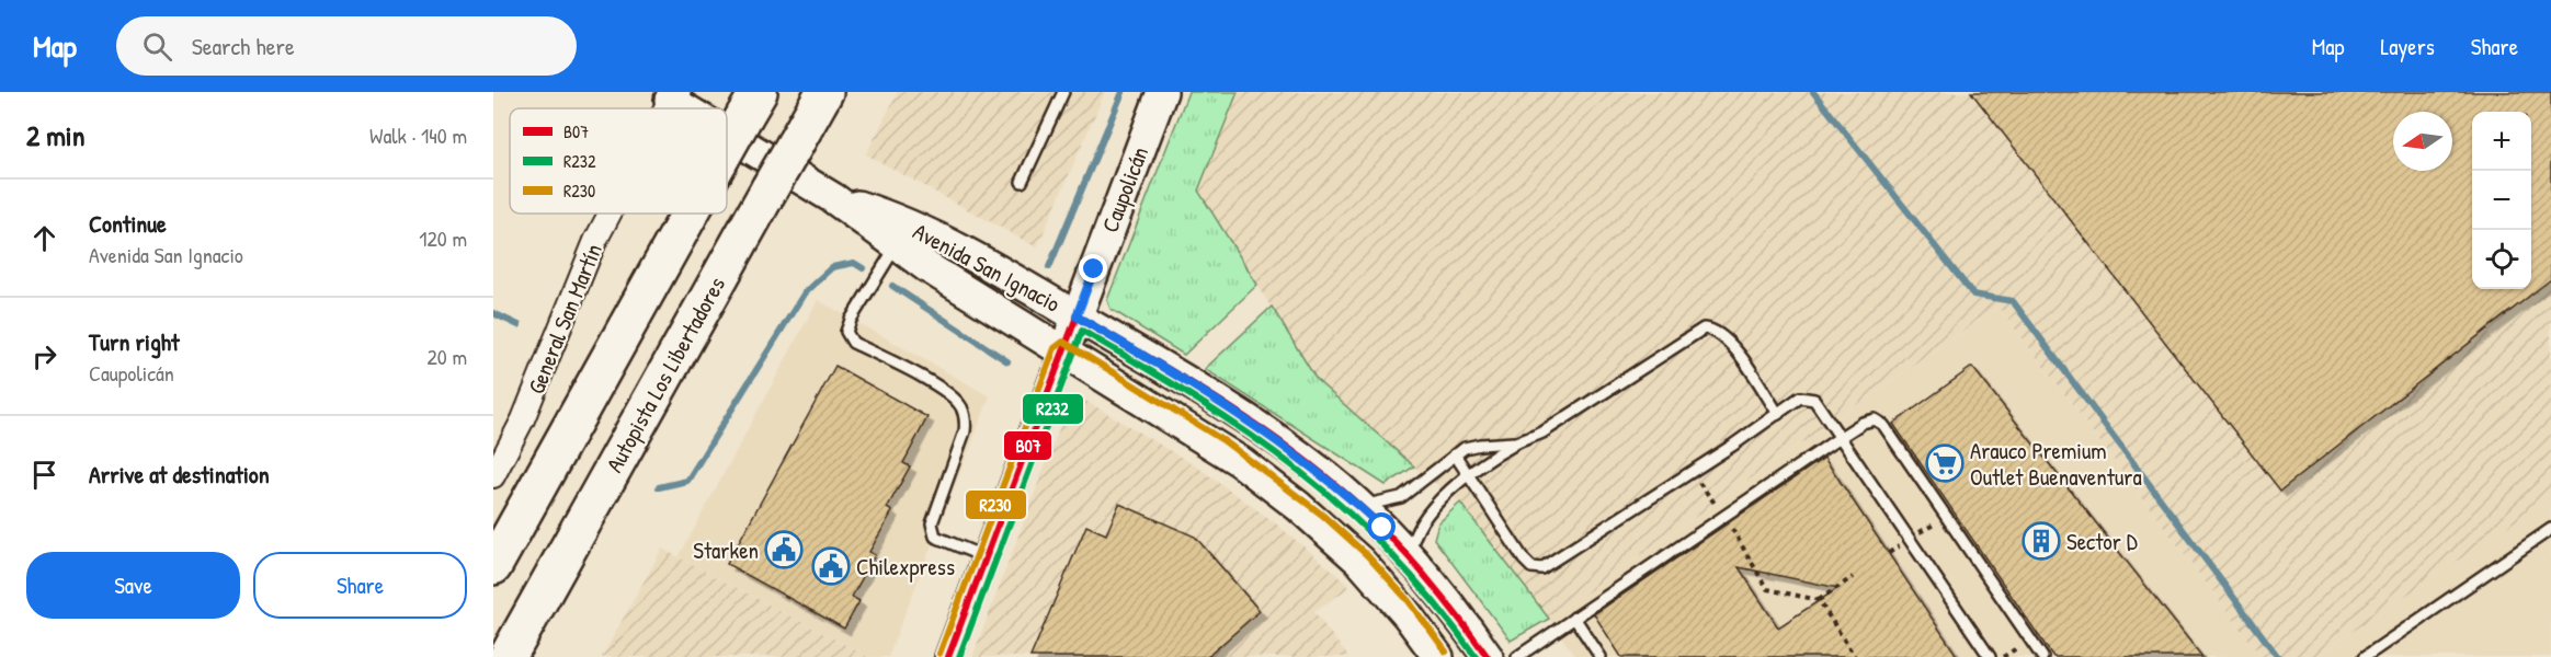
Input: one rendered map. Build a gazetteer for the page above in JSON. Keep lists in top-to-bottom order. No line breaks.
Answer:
{"streets":{"highway":["Autopista Los Libertadores"],"main road":["Caupolicán","Avenida San Ignacio"],"street":["General San Martín"]},"crossings":[["Caupolicán","Avenida San Ignacio"]],"places":{"supermarket":["Arauco Premium Outlet Buenaventura"],"building":["Sector D"],"public building":["Starken","Chilexpress"]},"lines":["transit line B07","transit line R232","transit line R230"],"legend":["B07","R232","R230"],"north":"left","page":{"header":"Map","search":"Search here","nav":["Map","Layers","Share"],"heading":["2 min","Walk · 140 m"],"map_buttons":["+","−"],"list":[["Continue","Avenida San Ignacio","120 m"],["Turn right","Caupolicán","20 m"],"Arrive at destination"],"buttons":["Save","Share"]}}
